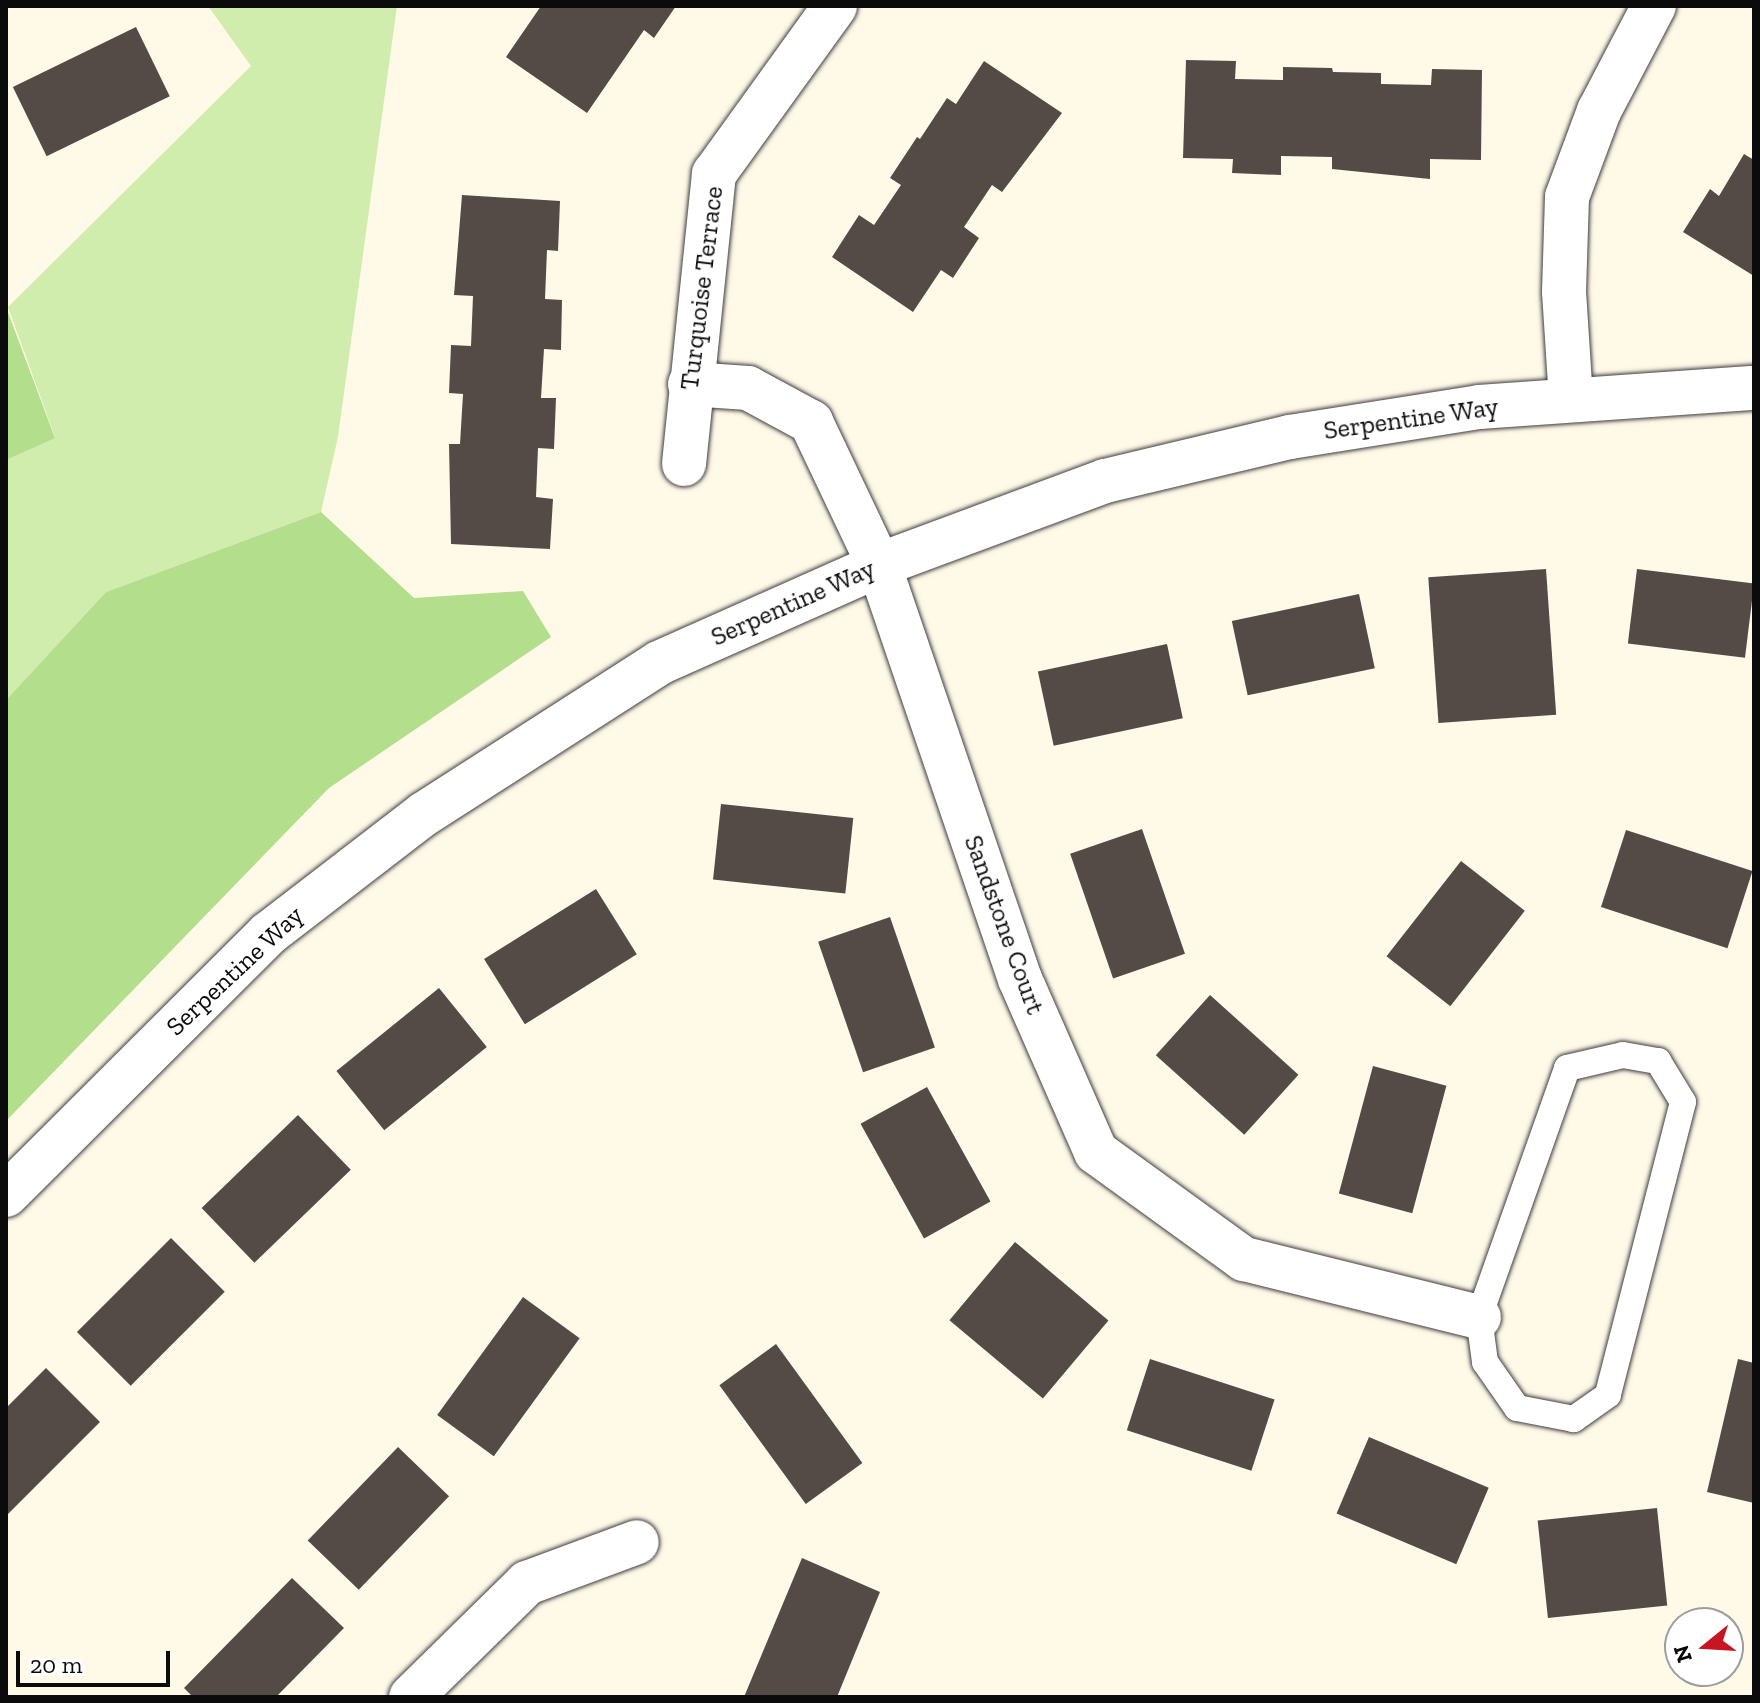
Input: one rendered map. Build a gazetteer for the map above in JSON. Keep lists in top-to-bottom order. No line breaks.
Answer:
{"streets":{"street":["Turquoise Terrace","Serpentine Way","Sandstone Court"]},"crossings":[["Turquoise Terrace","Sandstone Court"],["Serpentine Way","Sandstone Court"]],"scale_bar":"20 m","north":"left"}
